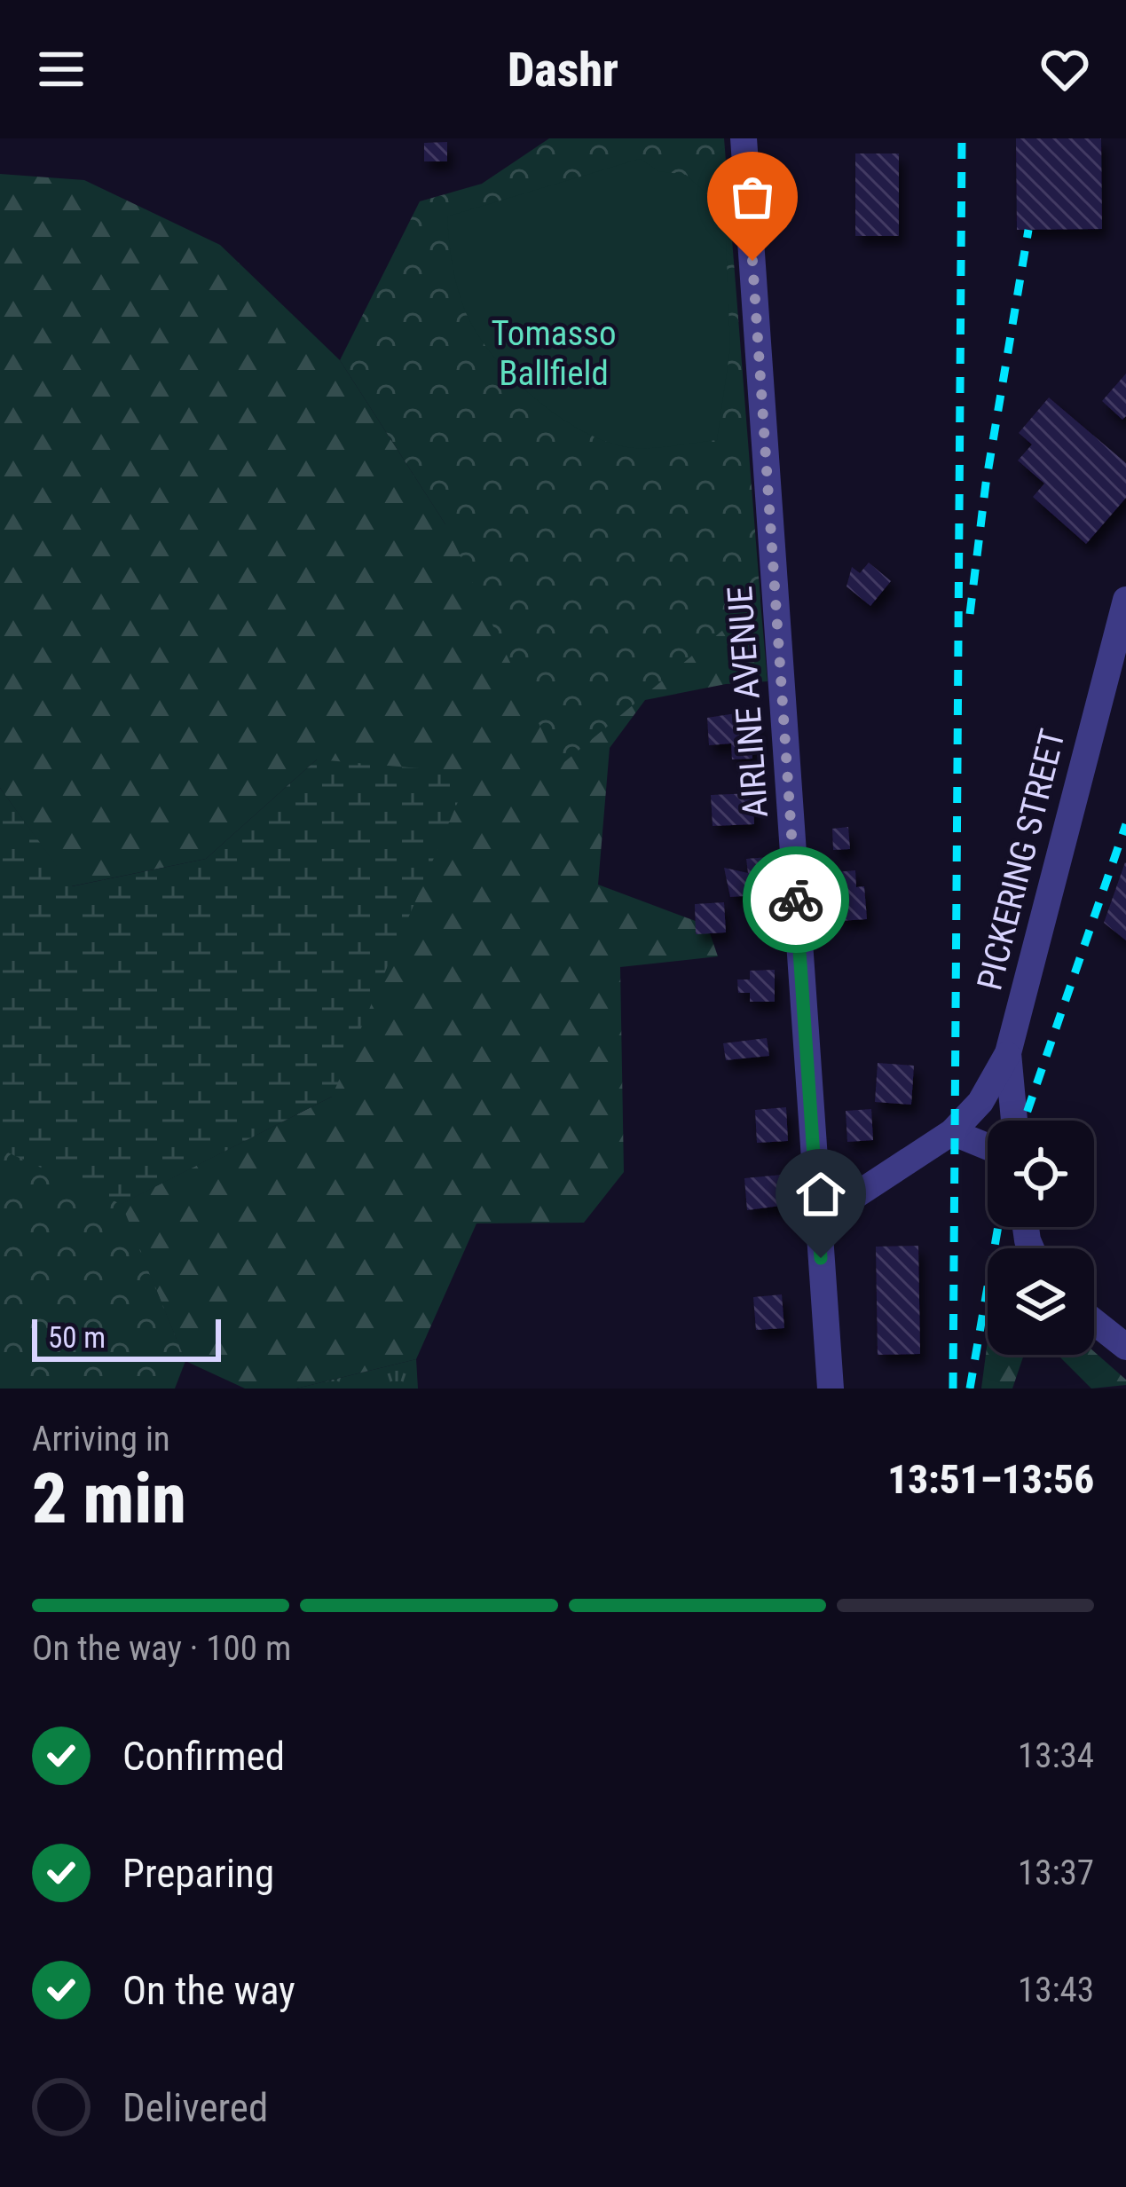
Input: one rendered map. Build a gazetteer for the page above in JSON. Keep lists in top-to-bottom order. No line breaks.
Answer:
{"streets":{"street":["AIRLINE AVENUE","PICKERING STREET"]},"parks":["Tomasso Ballfield"],"scale_bar":"50 m","page":{"header":"Dashr","scale":"50 m","heading":["2 min","Arriving in","13:51–13:56"],"bar":"On the way · 100 m","list":[["Confirmed","13:34"],["Preparing","13:37"],["On the way","13:43"],"Delivered"]}}
